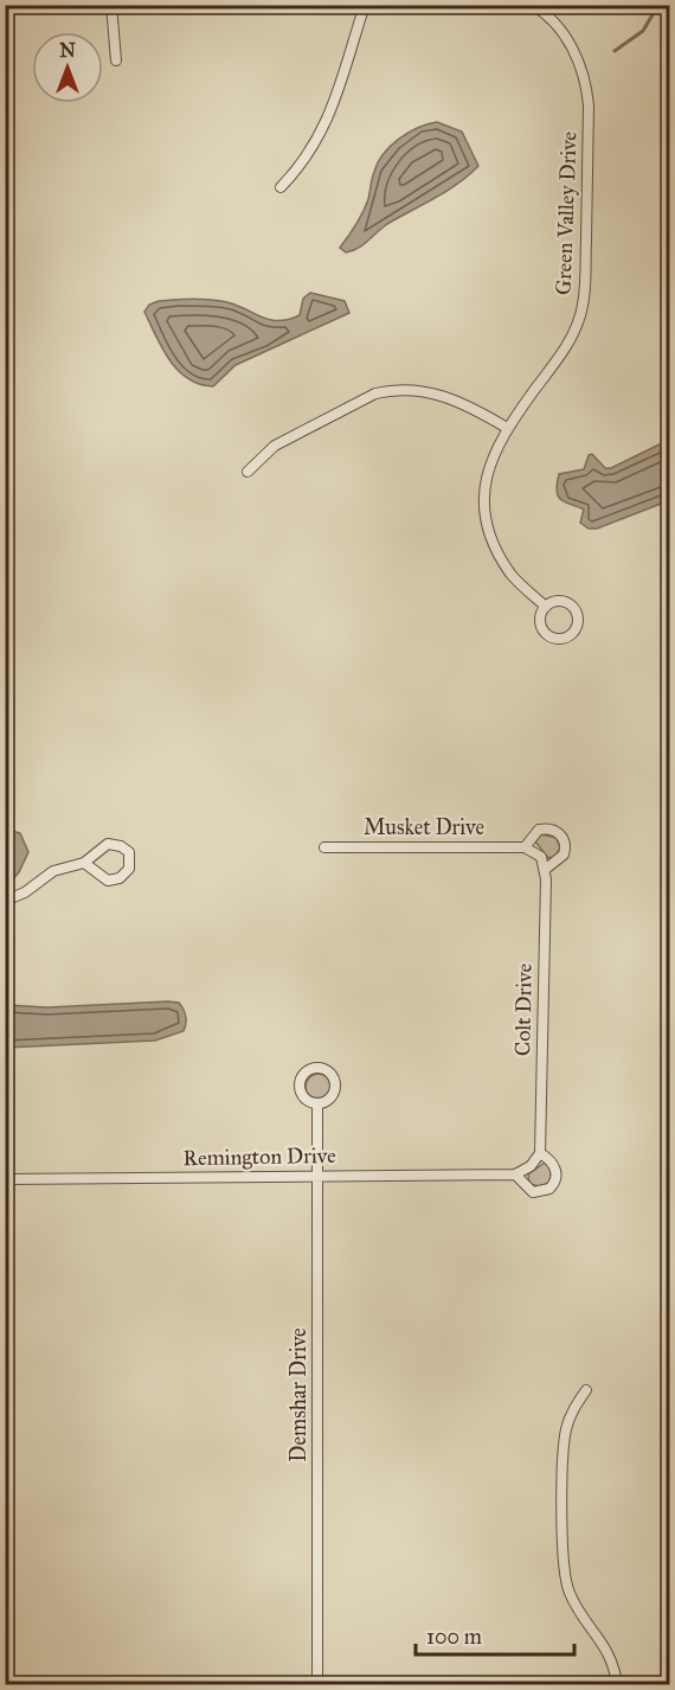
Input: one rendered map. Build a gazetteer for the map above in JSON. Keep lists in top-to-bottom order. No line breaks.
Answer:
{"streets":{"street":["Green Valley Drive","Musket Drive","Colt Drive","Remington Drive","Demshar Drive"]},"crossings":[["Colt Drive","Remington Drive"],["Remington Drive","Demshar Drive"]],"scale_bar":"100 m","north":"top"}
